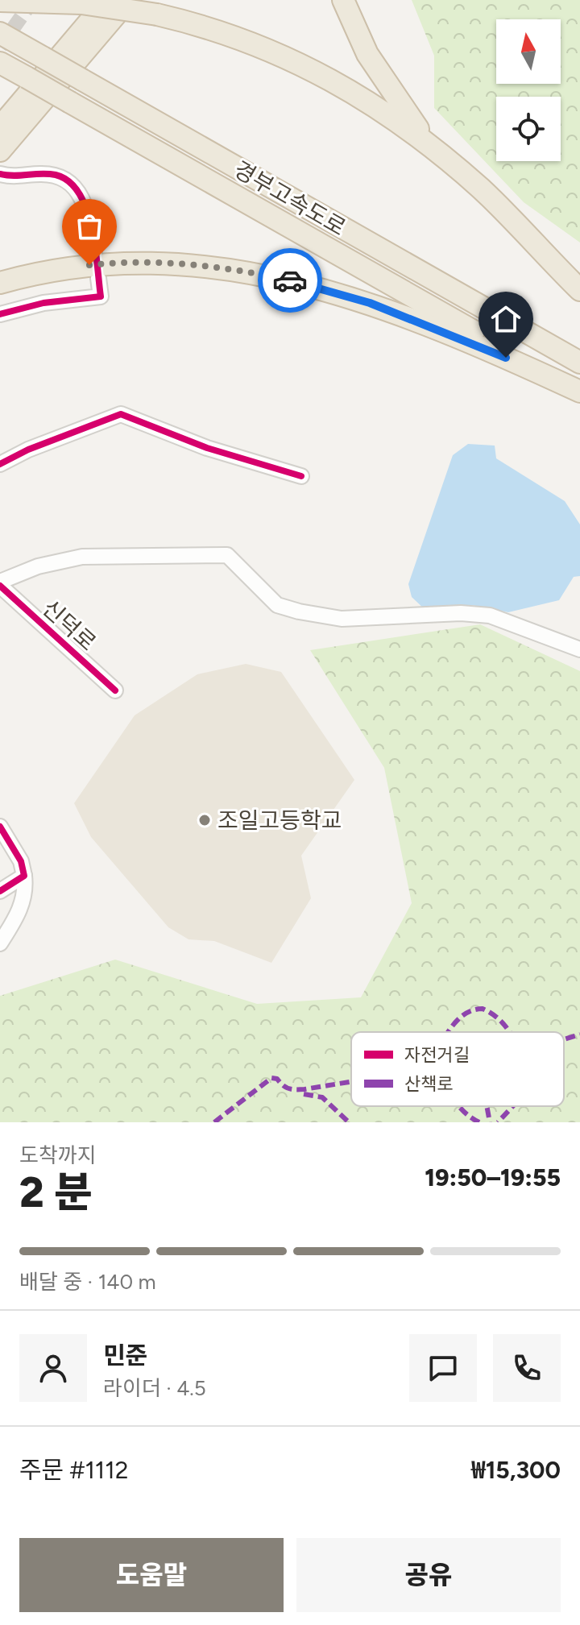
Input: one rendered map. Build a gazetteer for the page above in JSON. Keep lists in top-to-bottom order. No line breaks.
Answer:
{"streets":{"highway":["경부고속도로"],"street":["신덕로"]},"places":["조일고등학교"],"legend":["자전거길","산책로"],"north":"top","page":{"heading":["2 분","도착까지","19:50–19:55"],"panel":["민준","라이더 · 4.5","주문 #1112","₩15,300"],"bar":"배달 중 · 140 m","buttons":["도움말","공유"]}}
